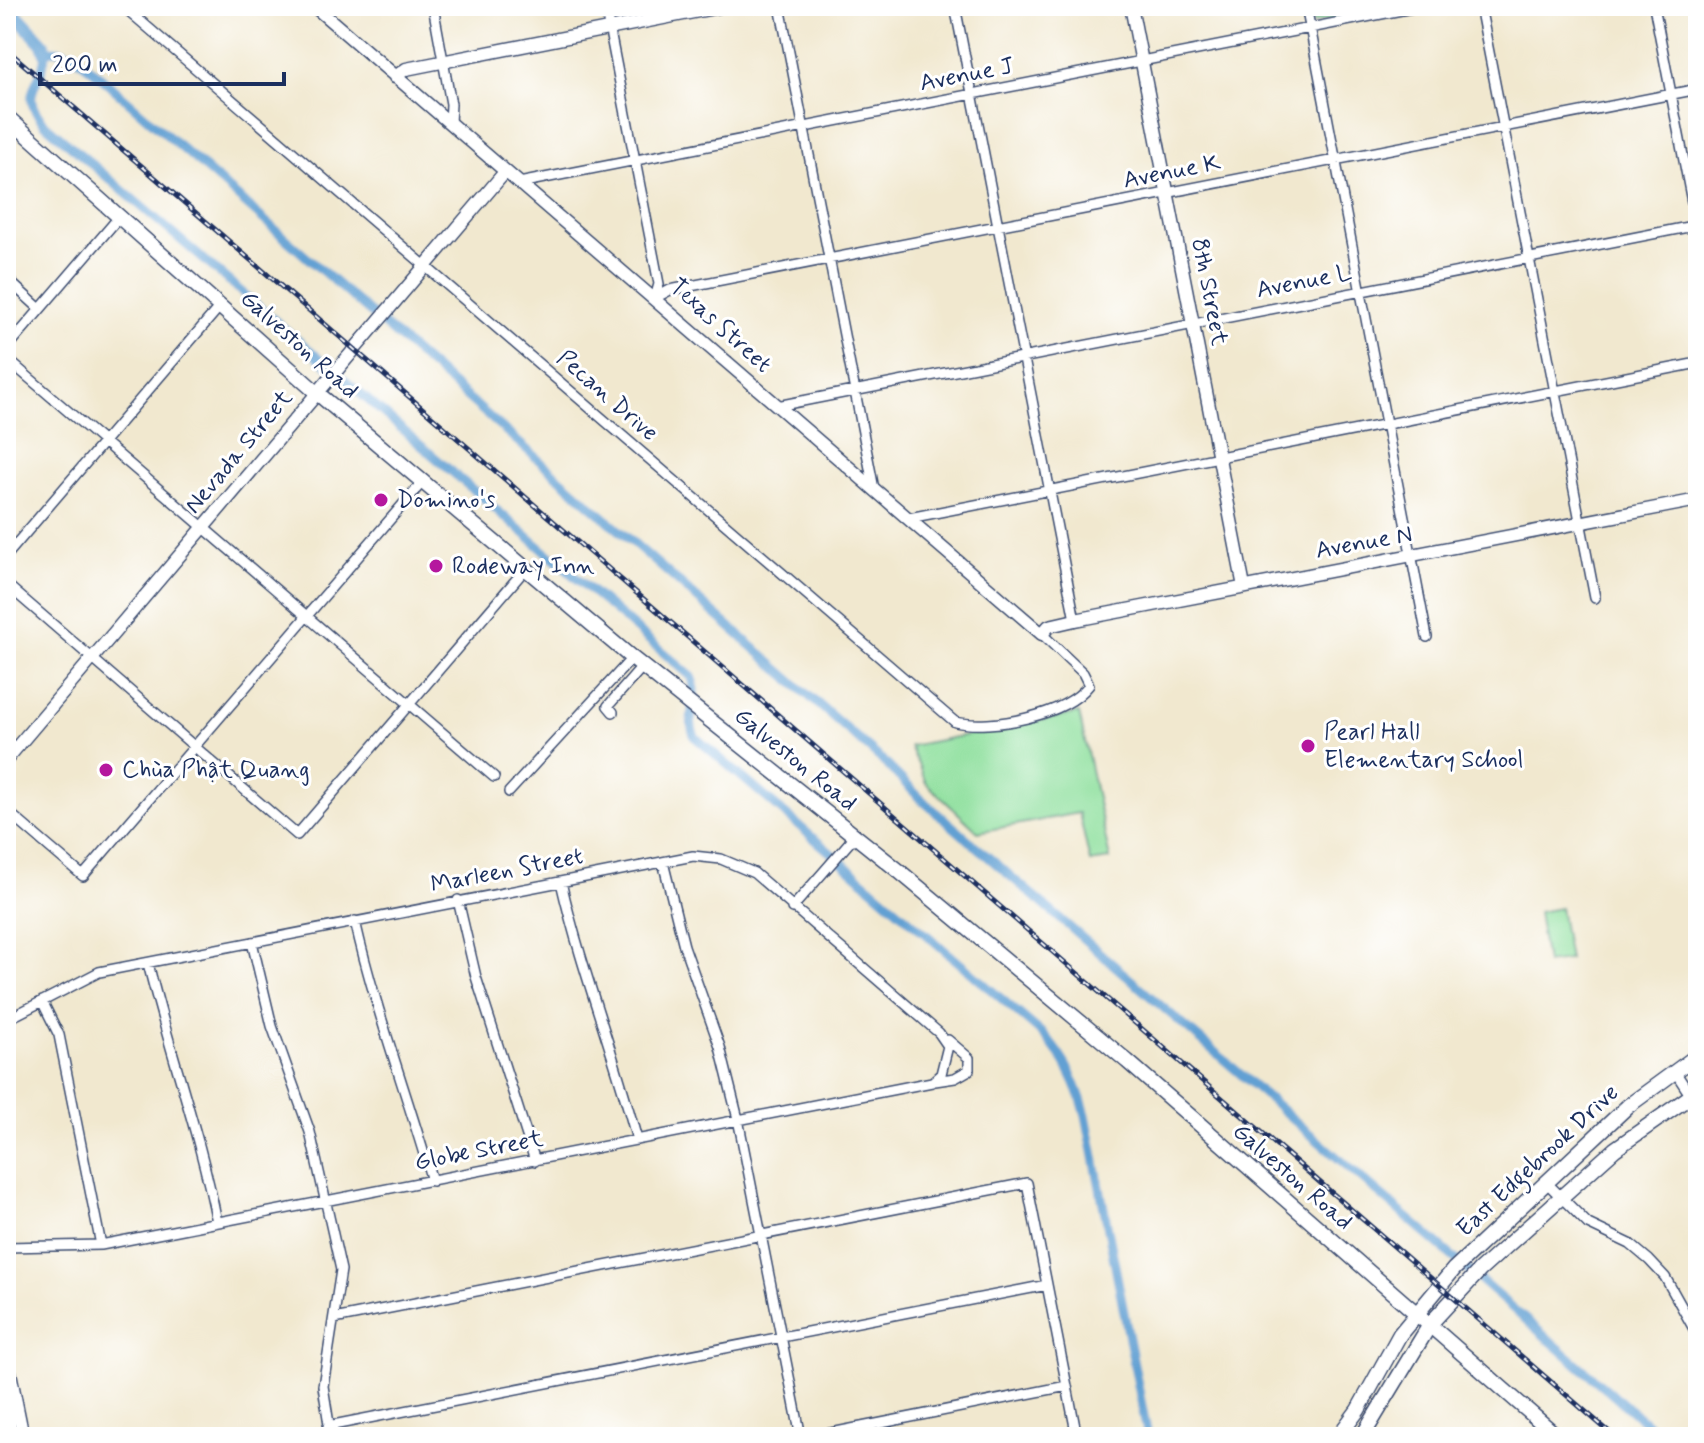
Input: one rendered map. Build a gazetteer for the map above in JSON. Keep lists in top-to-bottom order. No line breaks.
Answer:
{"streets":{"main road":["Galveston Road","East Edgebrook Drive"],"street":["Avenue J","Avenue K","Avenue L","8th Street","Texas Street","Pecan Drive","Nevada Street","Avenue N","Marleen Street","Globe Street"]},"crossings":[["Avenue J","8th Street"],["Avenue J","Texas Street"],["Avenue K","8th Street"],["Avenue K","Texas Street"],["Avenue L","8th Street"],["Avenue L","Texas Street"],["8th Street","Avenue N"],["Texas Street","Pecan Drive"],["Texas Street","Nevada Street"],["Texas Street","Avenue N"],["Galveston Road","Nevada Street"],["Galveston Road","East Edgebrook Drive"],["Pecan Drive","Nevada Street"],["Marleen Street","Globe Street"]],"places":["Domino's","Rodeway Inn","Pearl Hall Elementary School","Chùa Phật Quang"],"scale_bar":"200 m"}
